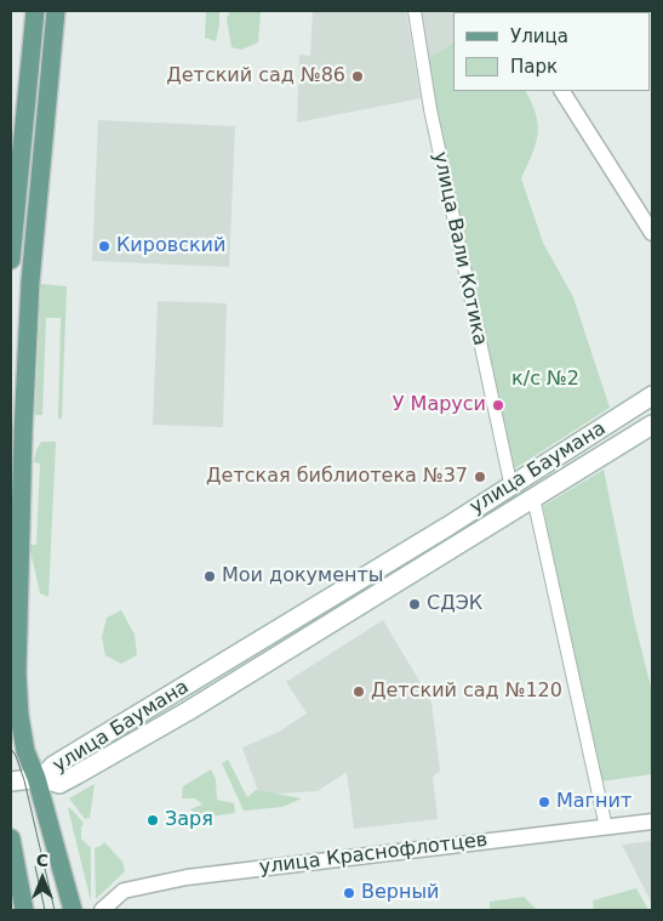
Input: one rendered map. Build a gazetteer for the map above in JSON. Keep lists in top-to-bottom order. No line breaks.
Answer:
{"streets":{"main road":["улица Баумана"],"street":["улица Вали Котика","улица Краснофлотцев"]},"crossings":[["улица Вали Котика","улица Баумана"]],"parks":["к/с №2"],"places":["Детский сад №86","Кировский","У Маруси","Детская библиотека №37","Мои документы","СДЭК","Детский сад №120","Магнит","Заря","Верный"],"legend":["Улица","Парк"],"north":"top"}
